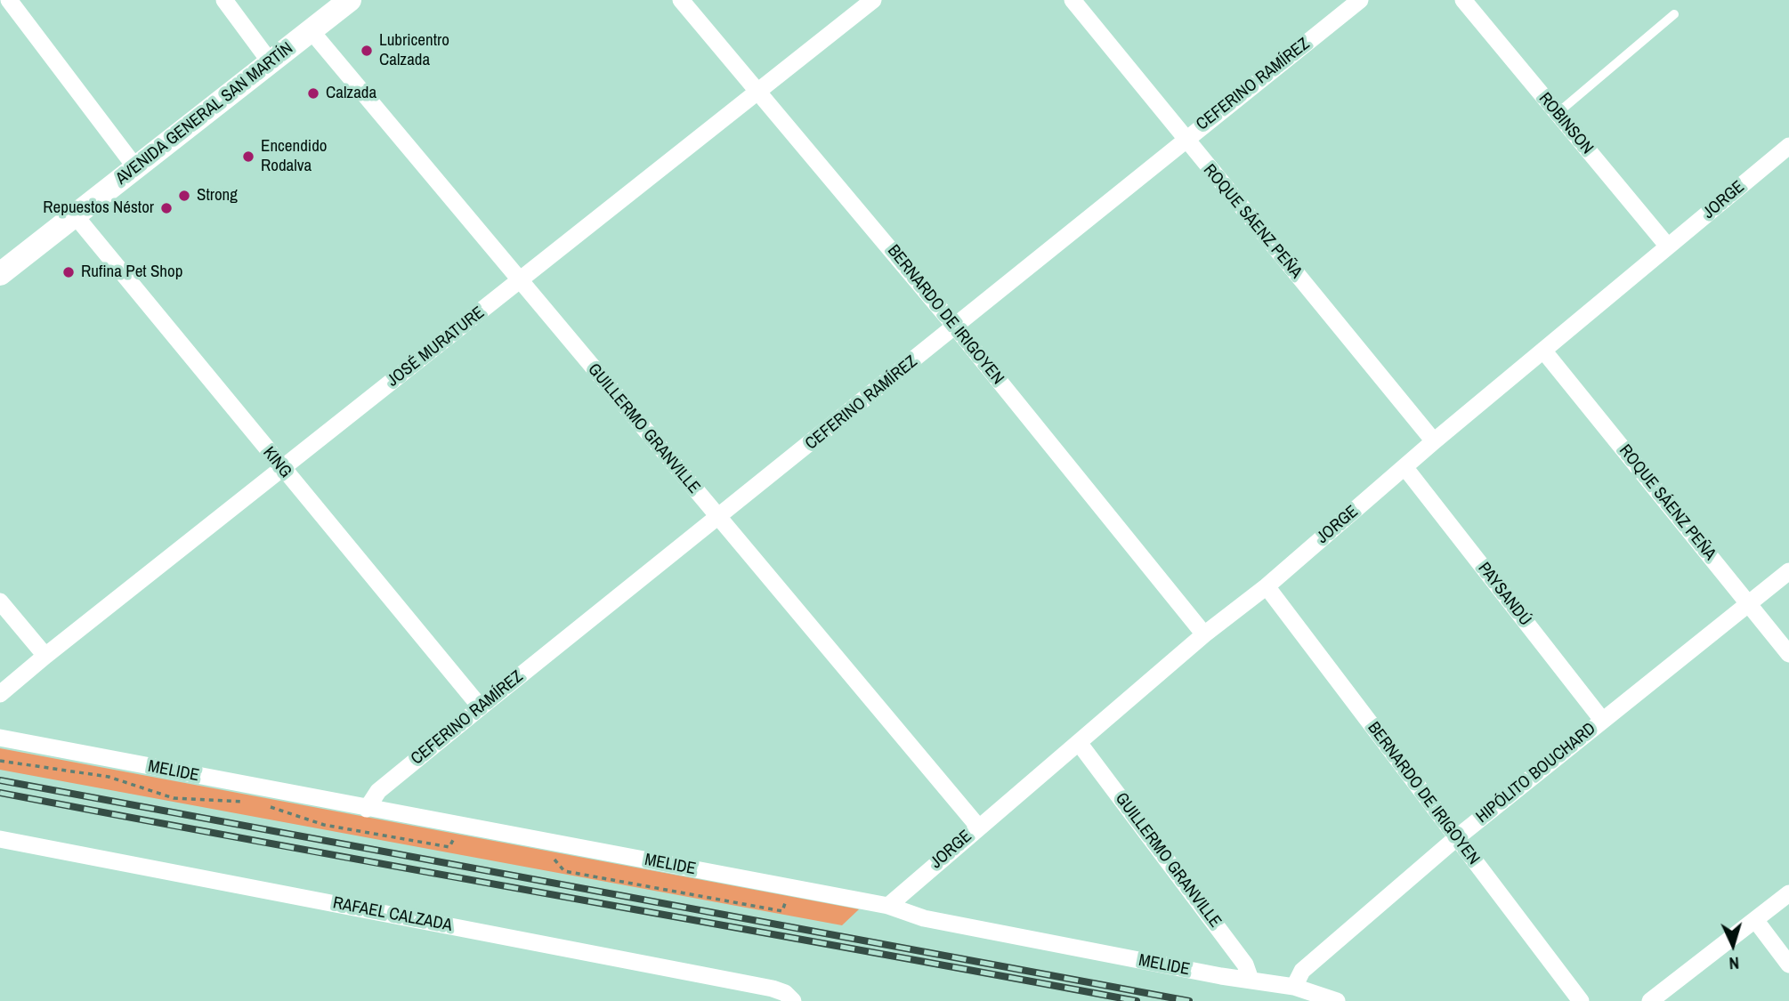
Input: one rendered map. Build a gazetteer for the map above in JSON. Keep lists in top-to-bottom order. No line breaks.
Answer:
{"streets":{"main road":["AVENIDA GENERAL SAN MARTÍN"],"street":["CEFERINO RAMÍREZ","ROBINSON","JORGE","ROQUE SÁENZ PEÑA","BERNARDO DE IRIGOYEN","JOSÉ MURATURE","GUILLERMO GRANVILLE","KING","PAYSANDÚ","MELIDE","HIPÓLITO BOUCHARD","RAFAEL CALZADA"]},"crossings":[["CEFERINO RAMÍREZ","ROQUE SÁENZ PEÑA"],["CEFERINO RAMÍREZ","BERNARDO DE IRIGOYEN"],["CEFERINO RAMÍREZ","GUILLERMO GRANVILLE"],["CEFERINO RAMÍREZ","KING"],["CEFERINO RAMÍREZ","MELIDE"],["AVENIDA GENERAL SAN MARTÍN","GUILLERMO GRANVILLE"],["AVENIDA GENERAL SAN MARTÍN","KING"],["ROBINSON","JORGE"],["JORGE","ROQUE SÁENZ PEÑA"],["JORGE","BERNARDO DE IRIGOYEN"],["JORGE","GUILLERMO GRANVILLE"],["JORGE","PAYSANDÚ"],["JORGE","MELIDE"],["ROQUE SÁENZ PEÑA","HIPÓLITO BOUCHARD"],["BERNARDO DE IRIGOYEN","JOSÉ MURATURE"],["BERNARDO DE IRIGOYEN","HIPÓLITO BOUCHARD"],["JOSÉ MURATURE","GUILLERMO GRANVILLE"],["JOSÉ MURATURE","KING"],["GUILLERMO GRANVILLE","MELIDE"],["PAYSANDÚ","HIPÓLITO BOUCHARD"],["MELIDE","HIPÓLITO BOUCHARD"]],"places":["Lubricentro Calzada","Calzada","Encendido Rodalva","Strong","Repuestos Néstor","Rufina Pet Shop"],"north":"bottom"}
